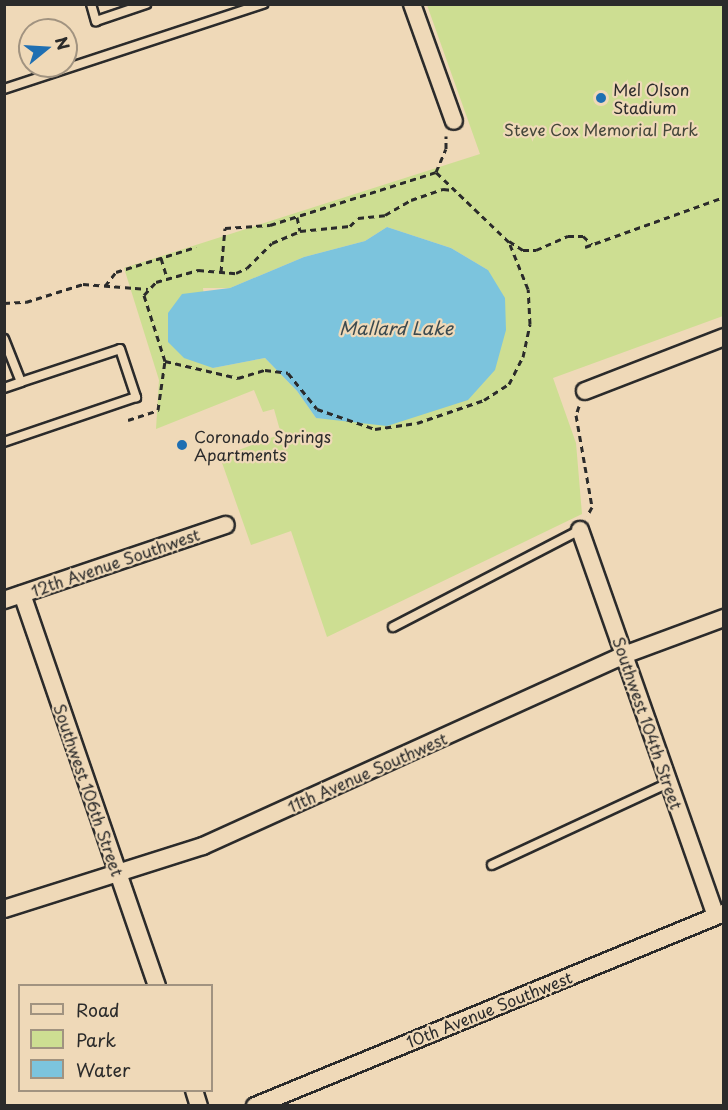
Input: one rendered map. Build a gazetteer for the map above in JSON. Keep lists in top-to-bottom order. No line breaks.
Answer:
{"streets":{"street":["12th Avenue Southwest","Southwest 104th Street","11th Avenue Southwest","Southwest 106th Street","10th Avenue Southwest"]},"crossings":[["12th Avenue Southwest","Southwest 106th Street"],["Southwest 104th Street","11th Avenue Southwest"],["Southwest 104th Street","10th Avenue Southwest"],["11th Avenue Southwest","Southwest 106th Street"]],"water":["Mallard Lake"],"parks":["Steve Cox Memorial Park"],"places":["Mel Olson Stadium","Coronado Springs Apartments"],"legend":["Road","Park","Water"],"north":"right"}
